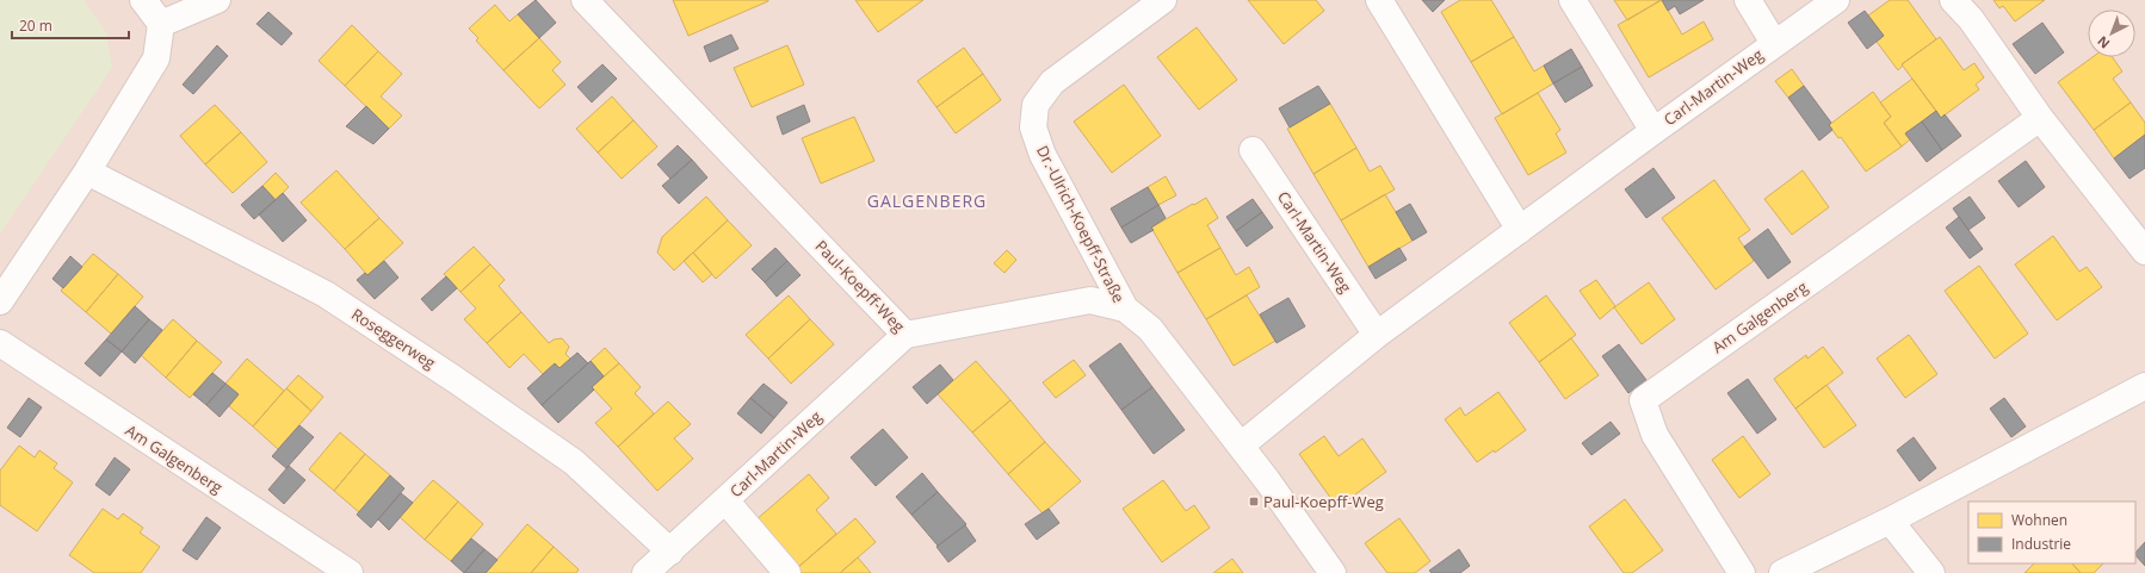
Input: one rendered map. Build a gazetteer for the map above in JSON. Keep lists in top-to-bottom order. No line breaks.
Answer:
{"streets":{"street":["Carl-Martin-Weg","Dr.-Ulrich-Koepff-Straße","Paul-Koepff-Weg","Am Galgenberg","Roseggerweg"]},"crossings":[["Carl-Martin-Weg","Paul-Koepff-Weg"],["Carl-Martin-Weg","Roseggerweg"],["Dr.-Ulrich-Koepff-Straße","Paul-Koepff-Weg"]],"districts":["GALGENBERG"],"places":{"transit":["Paul-Koepff-Weg"]},"legend":["Wohnen","Industrie"],"scale_bar":"20 m","north":"bottom left"}
